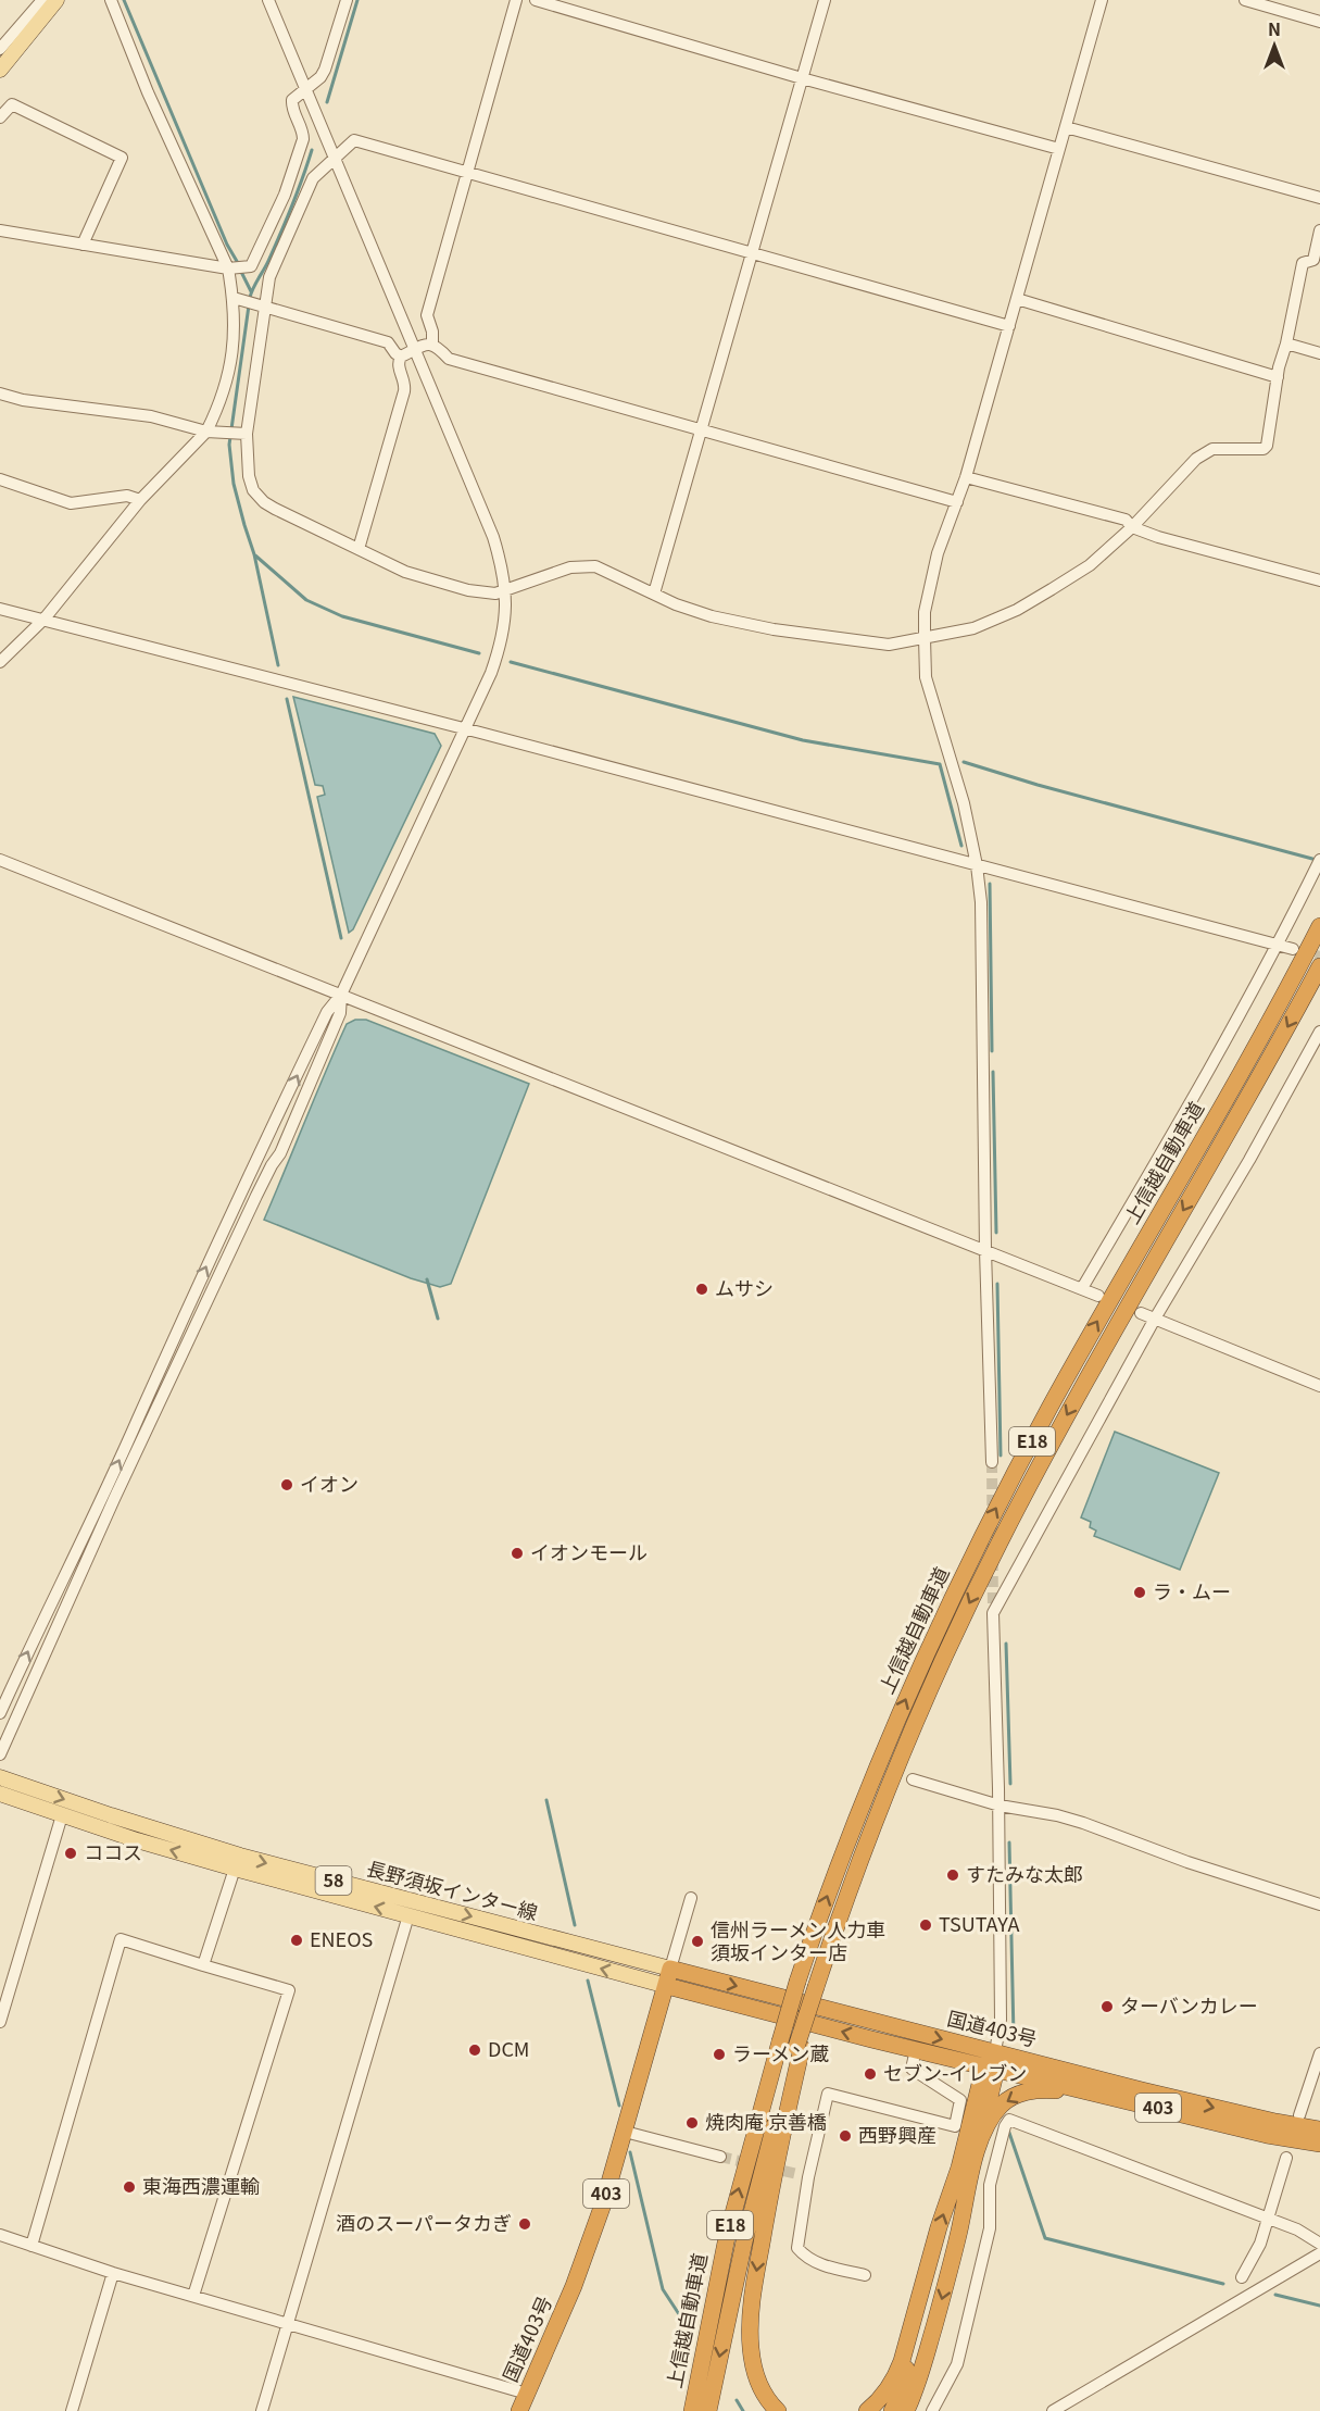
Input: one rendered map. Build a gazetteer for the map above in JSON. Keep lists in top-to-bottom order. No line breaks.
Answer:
{"streets":{"highway":["上信越自動車道","E18","国道403号","403"],"main road":["58","長野須坂インター線"]},"crossings":[["長野須坂インター線","国道403号"]],"places":["ムサシ","イオン","イオンモール","ラ・ムー","ココス","すたみな太郎","TSUTAYA","ENEOS","信州ラーメン人力車 須坂インター店","ターバンカレー","DCM","ラーメン蔵","セブン-イレブン","焼肉庵 京善橋","西野興産","東海西濃運輸","酒のスーパータカぎ"],"north":"top"}
